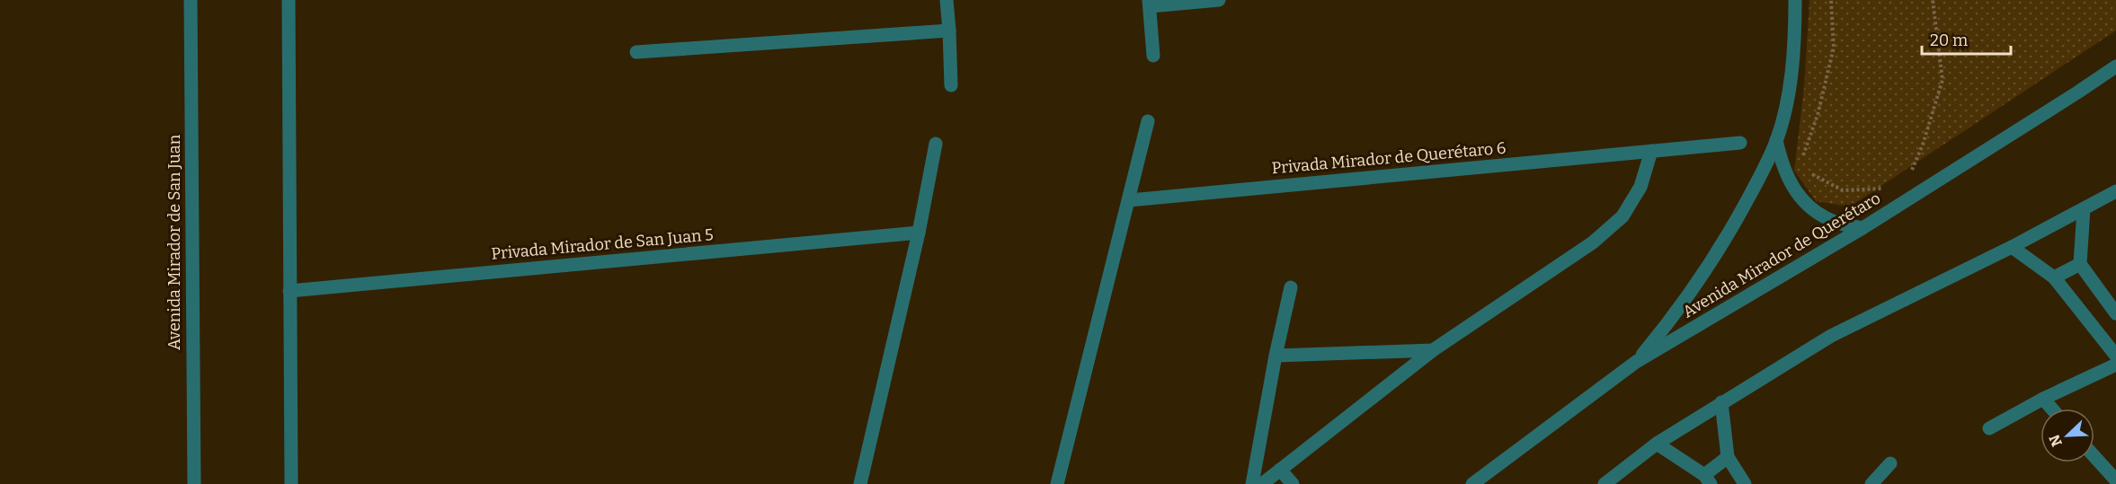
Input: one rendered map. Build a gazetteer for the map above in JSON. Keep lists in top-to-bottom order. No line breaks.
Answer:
{"streets":{"street":["Privada Mirador de Querétaro 6","Avenida Mirador de San Juan","Privada Mirador de San Juan 5","Avenida Mirador de Querétaro"]},"scale_bar":"20 m","north":"bottom left"}
